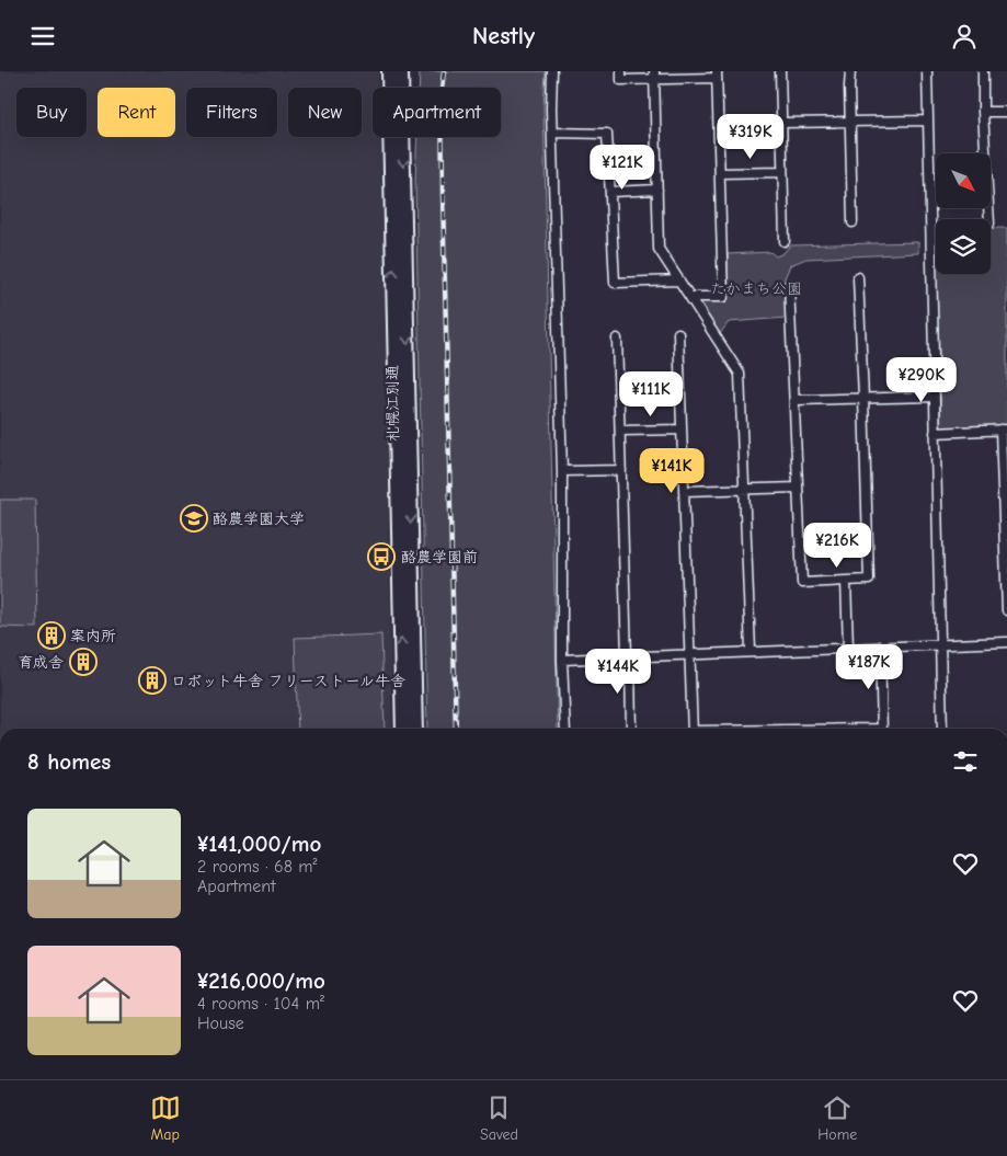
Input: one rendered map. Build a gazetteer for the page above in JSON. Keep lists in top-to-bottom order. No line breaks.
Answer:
{"streets":{"highway":["札幌江別通"]},"parks":["たかまち公園"],"places":{"school or university":["酪農学園大学"],"bus stop":["酪農学園前"],"building":["案内所","育成舎","ロボット牛舎 フリーストール牛舎"]},"north":"bottom right","page":{"header":"Nestly","chip":["Buy","Rent","Filters","New","Apartment"],"price":["¥319K","¥121K","¥290K","¥111K","¥141K","¥216K","¥187K","¥144K"],"heading":"8 homes","list":[{"name":"¥141,000/mo","note":"2 rooms · 68 m² · Apartment"},{"name":"¥216,000/mo","note":"4 rooms · 104 m² · House"}],"tabs":["Map","Saved","Home"]}}
